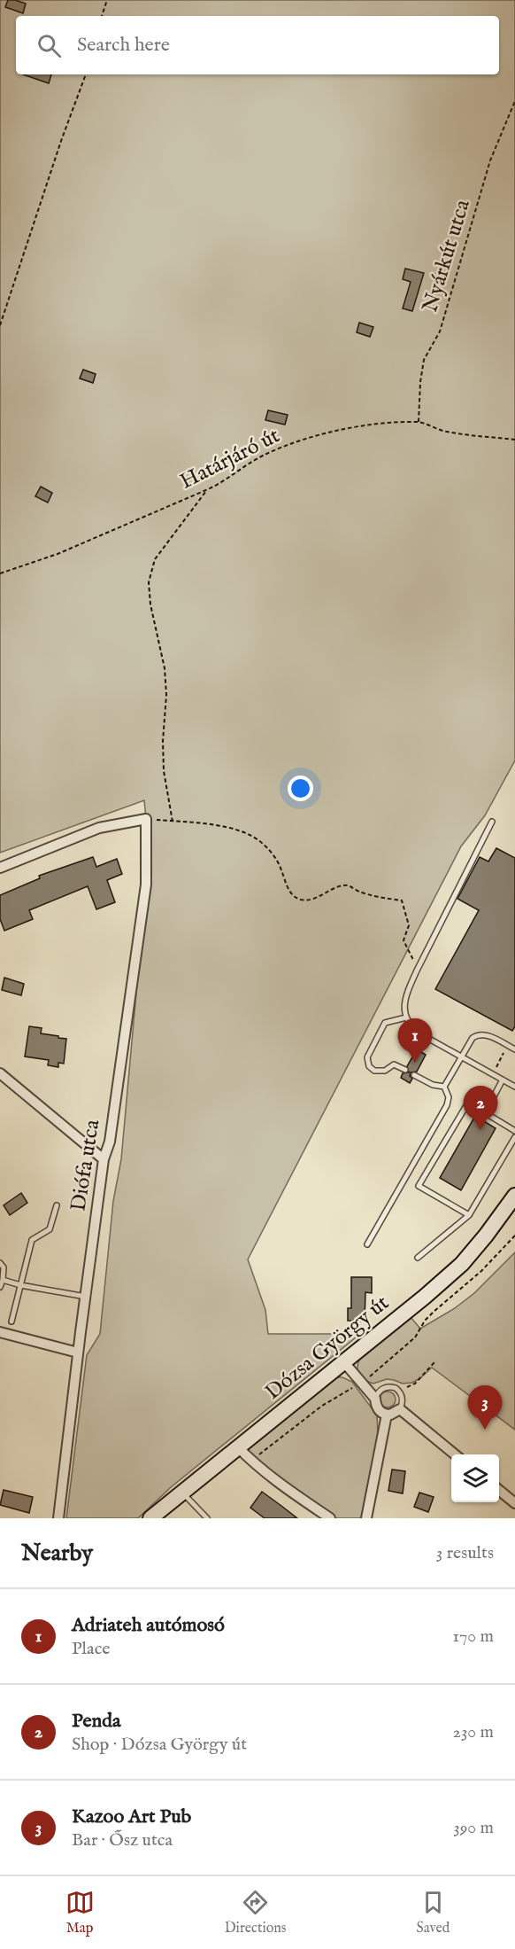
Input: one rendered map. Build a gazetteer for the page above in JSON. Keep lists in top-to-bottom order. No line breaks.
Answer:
{"streets":{"main road":["Dózsa György út"],"street":["Diófa utca"],"path":["Nyárkút utca","Határjáró út"]},"crossings":[["Nyárkút utca","Határjáró út"]],"page":{"search":"Search here","pins":["1","2","3"],"heading":["Nearby","3 results"],"list":[{"mark":"1","name":"Adriateh autómosó","note":"Place","value":"170 m"},{"mark":"2","name":"Penda","note":"Shop · Dózsa György út","value":"230 m"},{"mark":"3","name":"Kazoo Art Pub","note":"Bar · Ősz utca","value":"390 m"}],"nav":["Map","Directions","Saved"]}}
